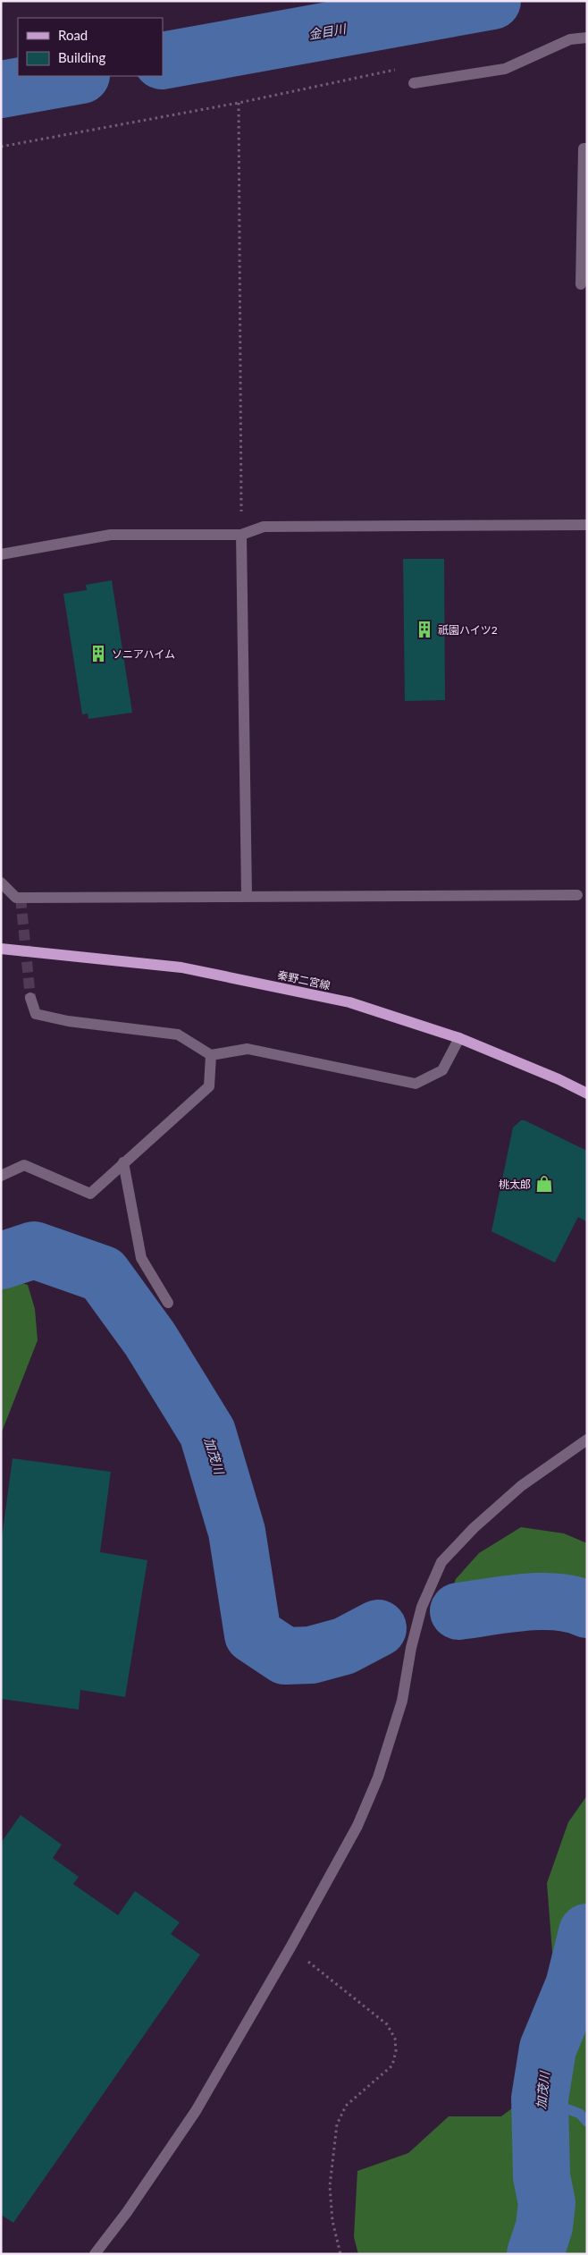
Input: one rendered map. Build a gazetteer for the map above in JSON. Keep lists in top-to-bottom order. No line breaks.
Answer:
{"streets":{"main road":["秦野二宮線"]},"water":["金目川","加茂川"],"places":{"building":["祇園ハイツ2","ソニアハイム"],"shop":["桃太郎"]},"legend":["Road","Building"]}
